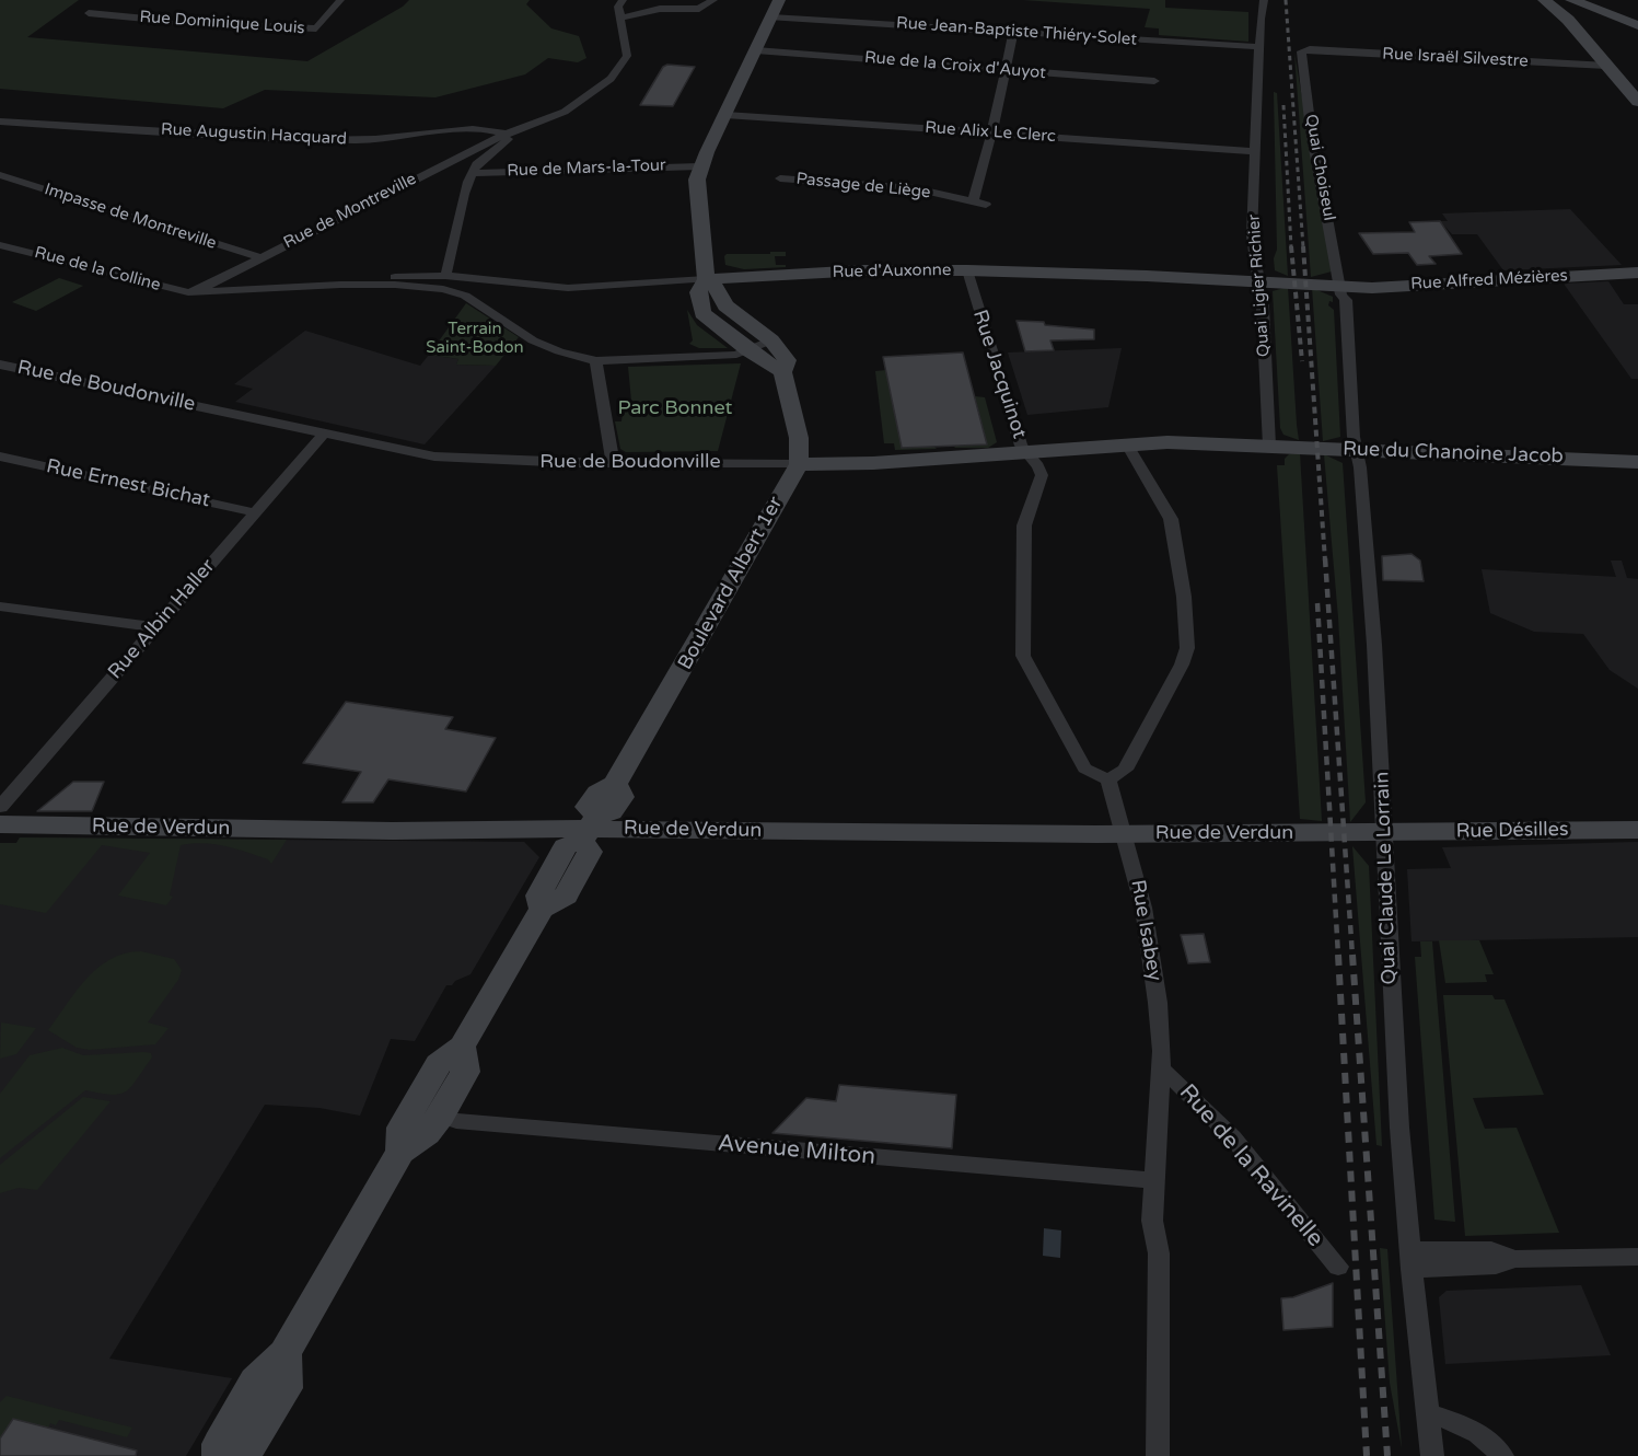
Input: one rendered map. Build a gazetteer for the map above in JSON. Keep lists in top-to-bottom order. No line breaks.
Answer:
{"streets":{"main road":["Rue d'Auxonne","Rue Alfred Mézières","Rue de Boudonville","Rue du Chanoine Jacob","Boulevard Albert 1er","Rue de Verdun","Rue Désilles"],"street":["Rue Dominique Louis","Rue Jean-Baptiste Thiéry-Solet","Rue Israël Silvestre","Rue de la Croix d'Auyot","Rue Alix Le Clerc","Rue Augustin Hacquard","Quai Choiseul","Rue de Mars-la-Tour","Passage de Liège","Rue de Montreville","Impasse de Montreville","Rue de la Colline","Quai Ligier Richier","Rue Jacquinot","Rue Ernest Bichat","Rue Albin Haller","Quai Claude Le Lorrain","Rue Isabey","Avenue Milton","Rue de la Ravinelle"]},"crossings":[["Rue Jean-Baptiste Thiéry-Solet","Quai Ligier Richier"],["Rue Israël Silvestre","Quai Choiseul"],["Rue Alix Le Clerc","Quai Ligier Richier"],["Rue Augustin Hacquard","Rue de Montreville"],["Quai Choiseul","Rue d'Auxonne"],["Quai Choiseul","Rue Alfred Mézières"],["Quai Choiseul","Quai Claude Le Lorrain"],["Rue de Montreville","Impasse de Montreville"],["Rue de Montreville","Rue de la Colline"],["Rue de la Colline","Rue d'Auxonne"],["Rue d'Auxonne","Rue Alfred Mézières"],["Rue d'Auxonne","Quai Ligier Richier"],["Rue d'Auxonne","Rue Jacquinot"],["Rue d'Auxonne","Quai Claude Le Lorrain"],["Rue Alfred Mézières","Quai Claude Le Lorrain"],["Quai Ligier Richier","Rue de Boudonville"],["Quai Ligier Richier","Rue du Chanoine Jacob"],["Rue Jacquinot","Rue de Boudonville"],["Rue Jacquinot","Rue Isabey"],["Rue de Boudonville","Rue du Chanoine Jacob"],["Rue de Boudonville","Boulevard Albert 1er"],["Rue de Boudonville","Rue Albin Haller"],["Rue du Chanoine Jacob","Quai Claude Le Lorrain"],["Rue Ernest Bichat","Rue Albin Haller"],["Boulevard Albert 1er","Rue de Verdun"],["Rue de Verdun","Rue Désilles"],["Rue de Verdun","Quai Claude Le Lorrain"],["Rue de Verdun","Rue Isabey"],["Rue Désilles","Quai Claude Le Lorrain"],["Rue Isabey","Avenue Milton"],["Rue Isabey","Rue de la Ravinelle"]],"parks":["Terrain Saint-Bodon","Parc Bonnet"]}
